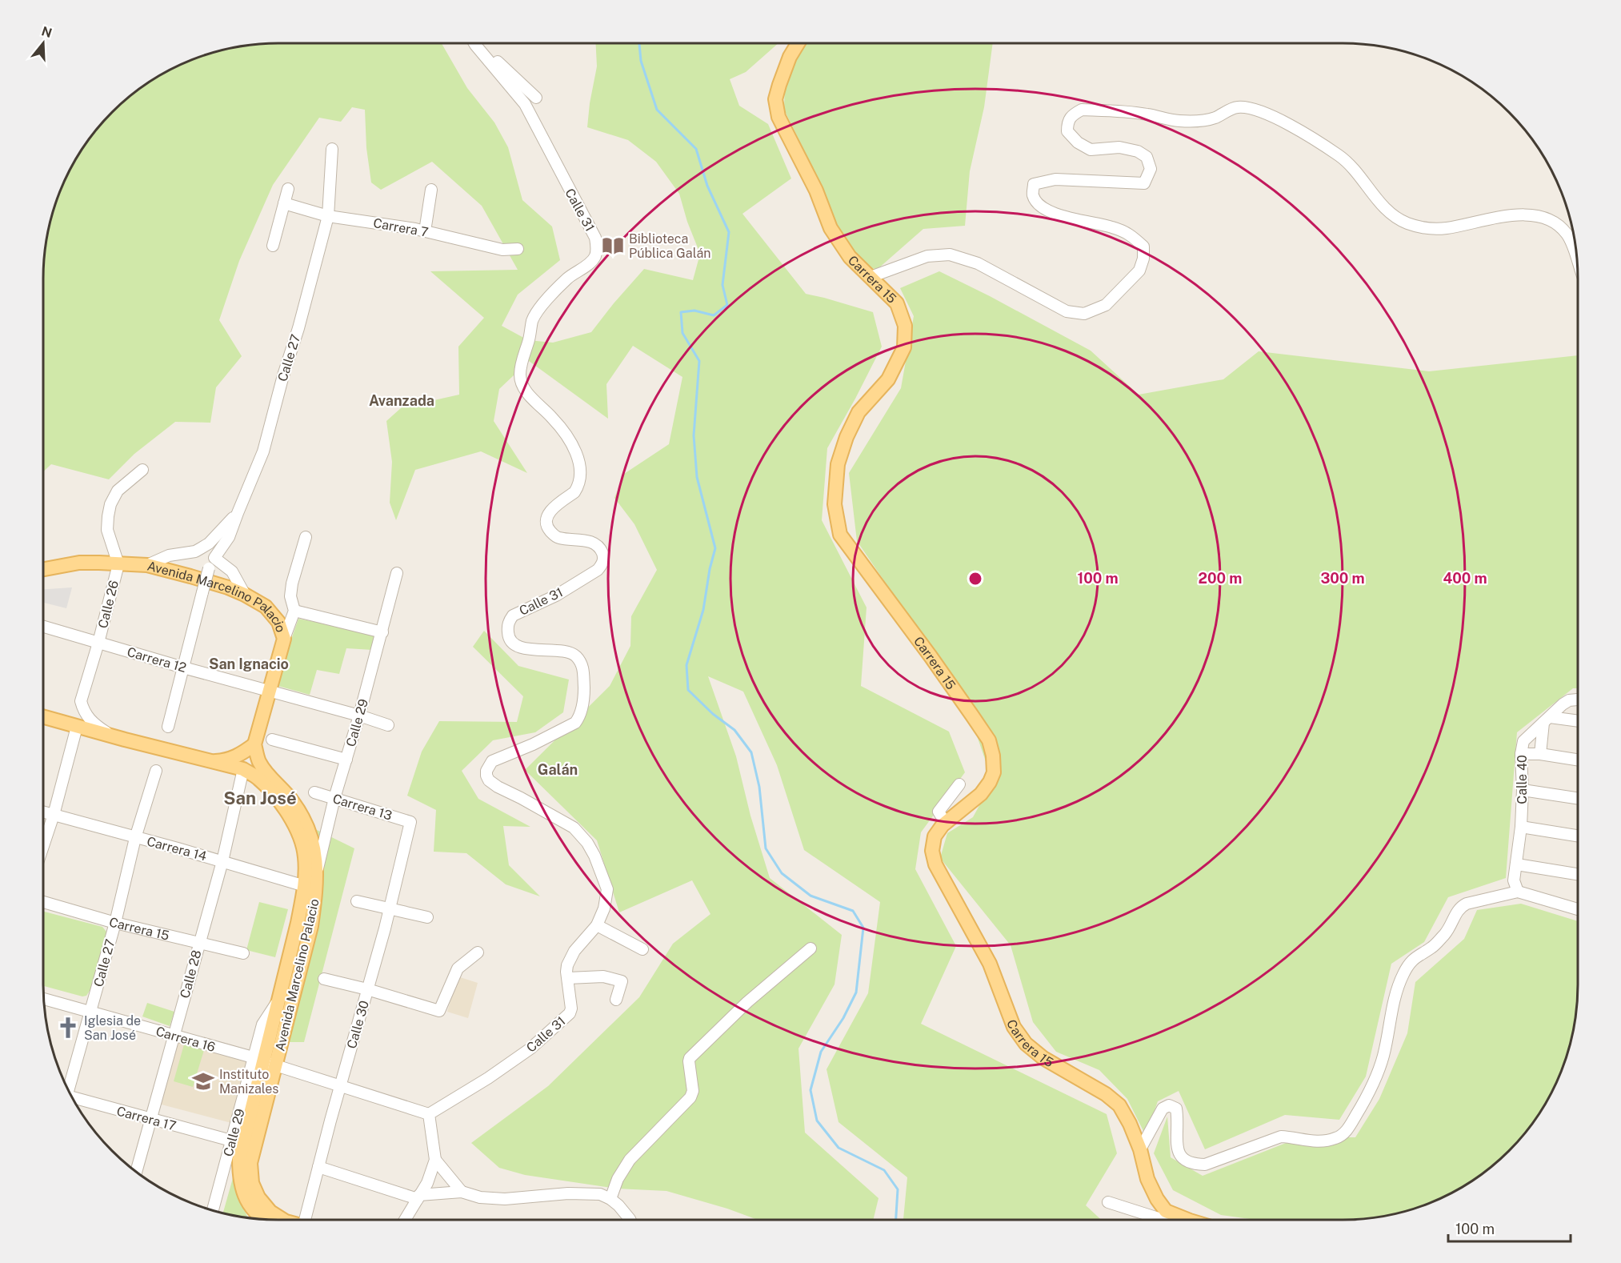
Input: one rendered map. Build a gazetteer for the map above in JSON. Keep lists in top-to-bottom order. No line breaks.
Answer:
{"streets":{"main road":["Carrera 15","Avenida Marcelino Palacio"],"street":["Calle 31","Carrera 7","Calle 27","Calle 26","Carrera 12","Calle 29","Calle 40","Carrera 13","Carrera 14","Calle 28","Calle 30","Carrera 16","Carrera 17"]},"crossings":[["Calle 31","Carrera 16"],["Carrera 7","Calle 27"],["Carrera 15","Calle 27"],["Carrera 15","Calle 28"],["Calle 27","Carrera 14"],["Calle 27","Carrera 16"],["Avenida Marcelino Palacio","Calle 26"],["Avenida Marcelino Palacio","Carrera 12"],["Avenida Marcelino Palacio","Calle 29"],["Avenida Marcelino Palacio","Carrera 14"],["Avenida Marcelino Palacio","Calle 28"],["Avenida Marcelino Palacio","Carrera 16"],["Calle 26","Carrera 12"],["Carrera 12","Calle 29"],["Calle 29","Carrera 13"],["Calle 29","Carrera 16"],["Calle 29","Carrera 17"],["Carrera 13","Calle 30"],["Carrera 14","Calle 28"],["Calle 28","Carrera 16"],["Calle 28","Carrera 17"],["Calle 30","Carrera 16"]],"districts":["Avanzada","San Ignacio","Galán","San José"],"places":{"library":["Biblioteca Pública Galán"],"church":["Iglesia de San José"],"school or university":["Instituto Manizales"]},"scale_bar":"100 m","north":"top","rings":["100 m","200 m","300 m","400 m"]}
